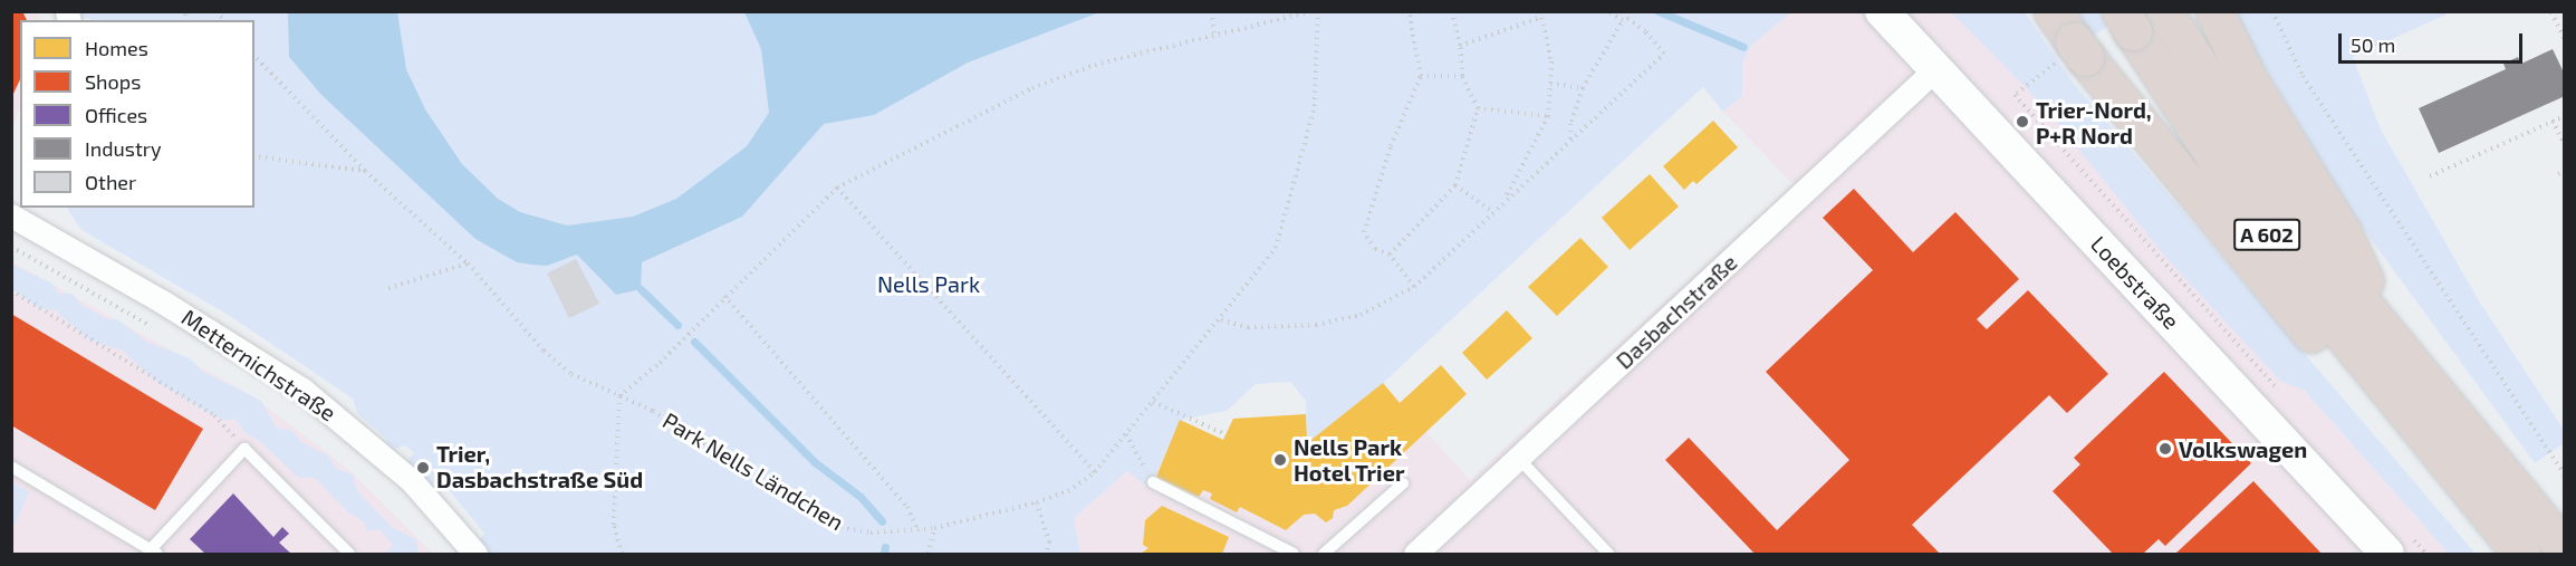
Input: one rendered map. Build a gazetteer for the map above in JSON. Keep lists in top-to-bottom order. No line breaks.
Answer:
{"streets":{"highway":["A 602"],"main road":["Loebstraße"],"street":["Dasbachstraße","Metternichstraße"],"path":["Park Nells Ländchen"]},"crossings":[["Loebstraße","Dasbachstraße"]],"parks":["Nells Park"],"places":["Trier-Nord, P+R Nord","Volkswagen","Nells Park Hotel Trier","Trier, Dasbachstraße Süd"],"legend":["Homes","Shops","Offices","Industry","Other"],"scale_bar":"50 m"}
